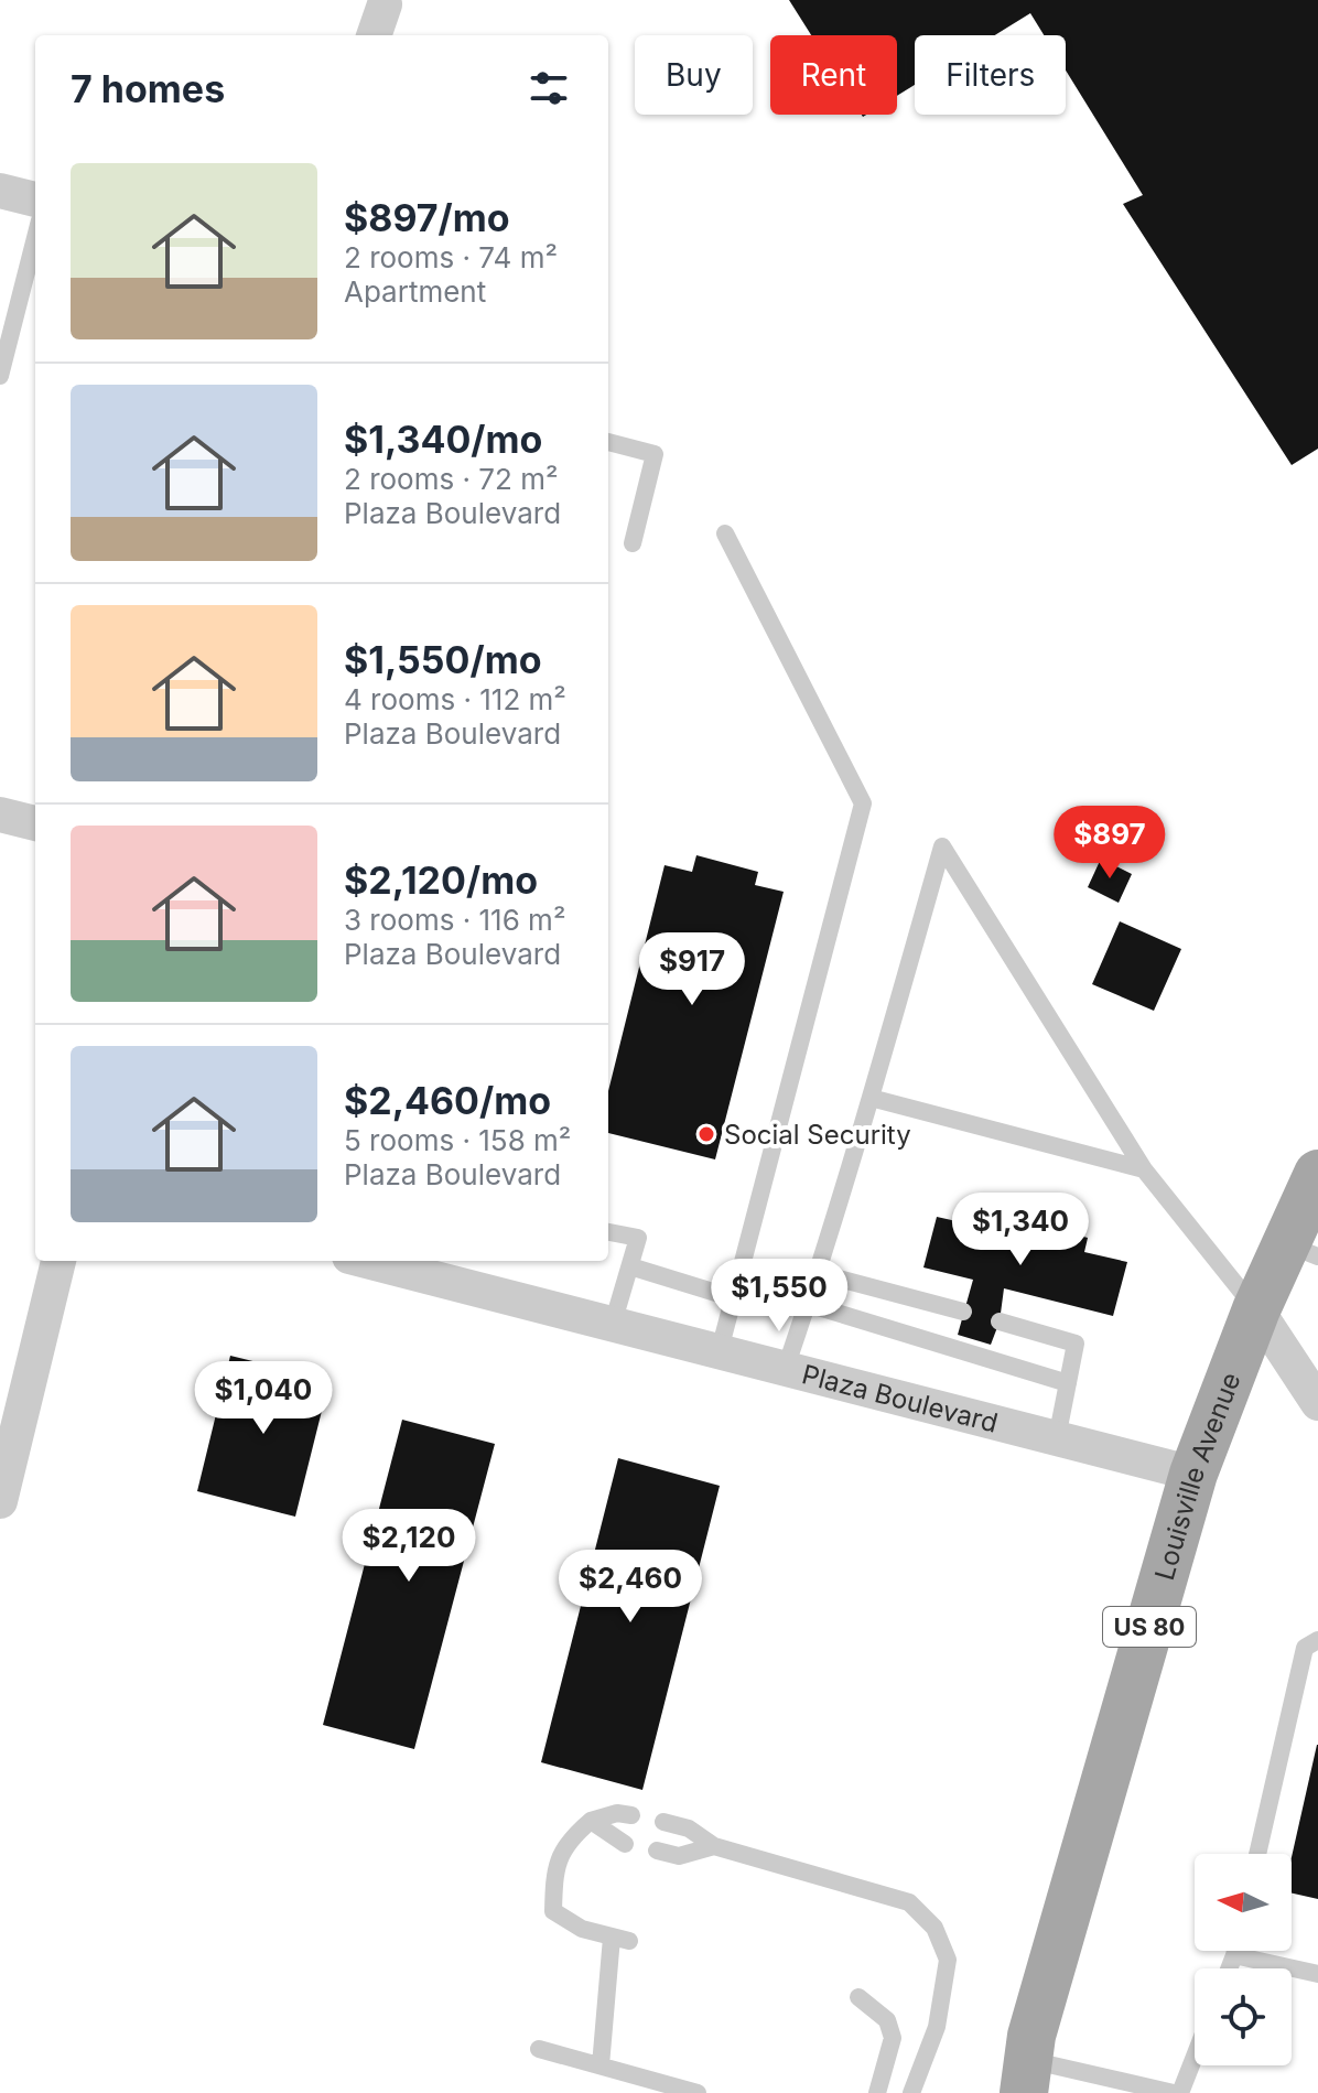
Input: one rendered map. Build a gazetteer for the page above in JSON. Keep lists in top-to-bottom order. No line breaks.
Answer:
{"streets":{"main road":["Louisville Avenue","US 80"],"street":["Plaza Boulevard"]},"crossings":[["Plaza Boulevard","Louisville Avenue"]],"places":["Social Security"],"north":"left","page":{"chip":["Buy","Rent","Filters"],"heading":"7 homes","list":[{"name":"$897/mo","note":"2 rooms · 74 m² · Apartment"},{"name":"$1,340/mo","note":"2 rooms · 72 m² · Plaza Boulevard"},{"name":"$1,550/mo","note":"4 rooms · 112 m² · Plaza Boulevard"},{"name":"$2,120/mo","note":"3 rooms · 116 m² · Plaza Boulevard"},{"name":"$2,460/mo","note":"5 rooms · 158 m² · Plaza Boulevard"}],"price":["$897","$917","$1,340","$1,550","$1,040","$2,120","$2,460"]}}
